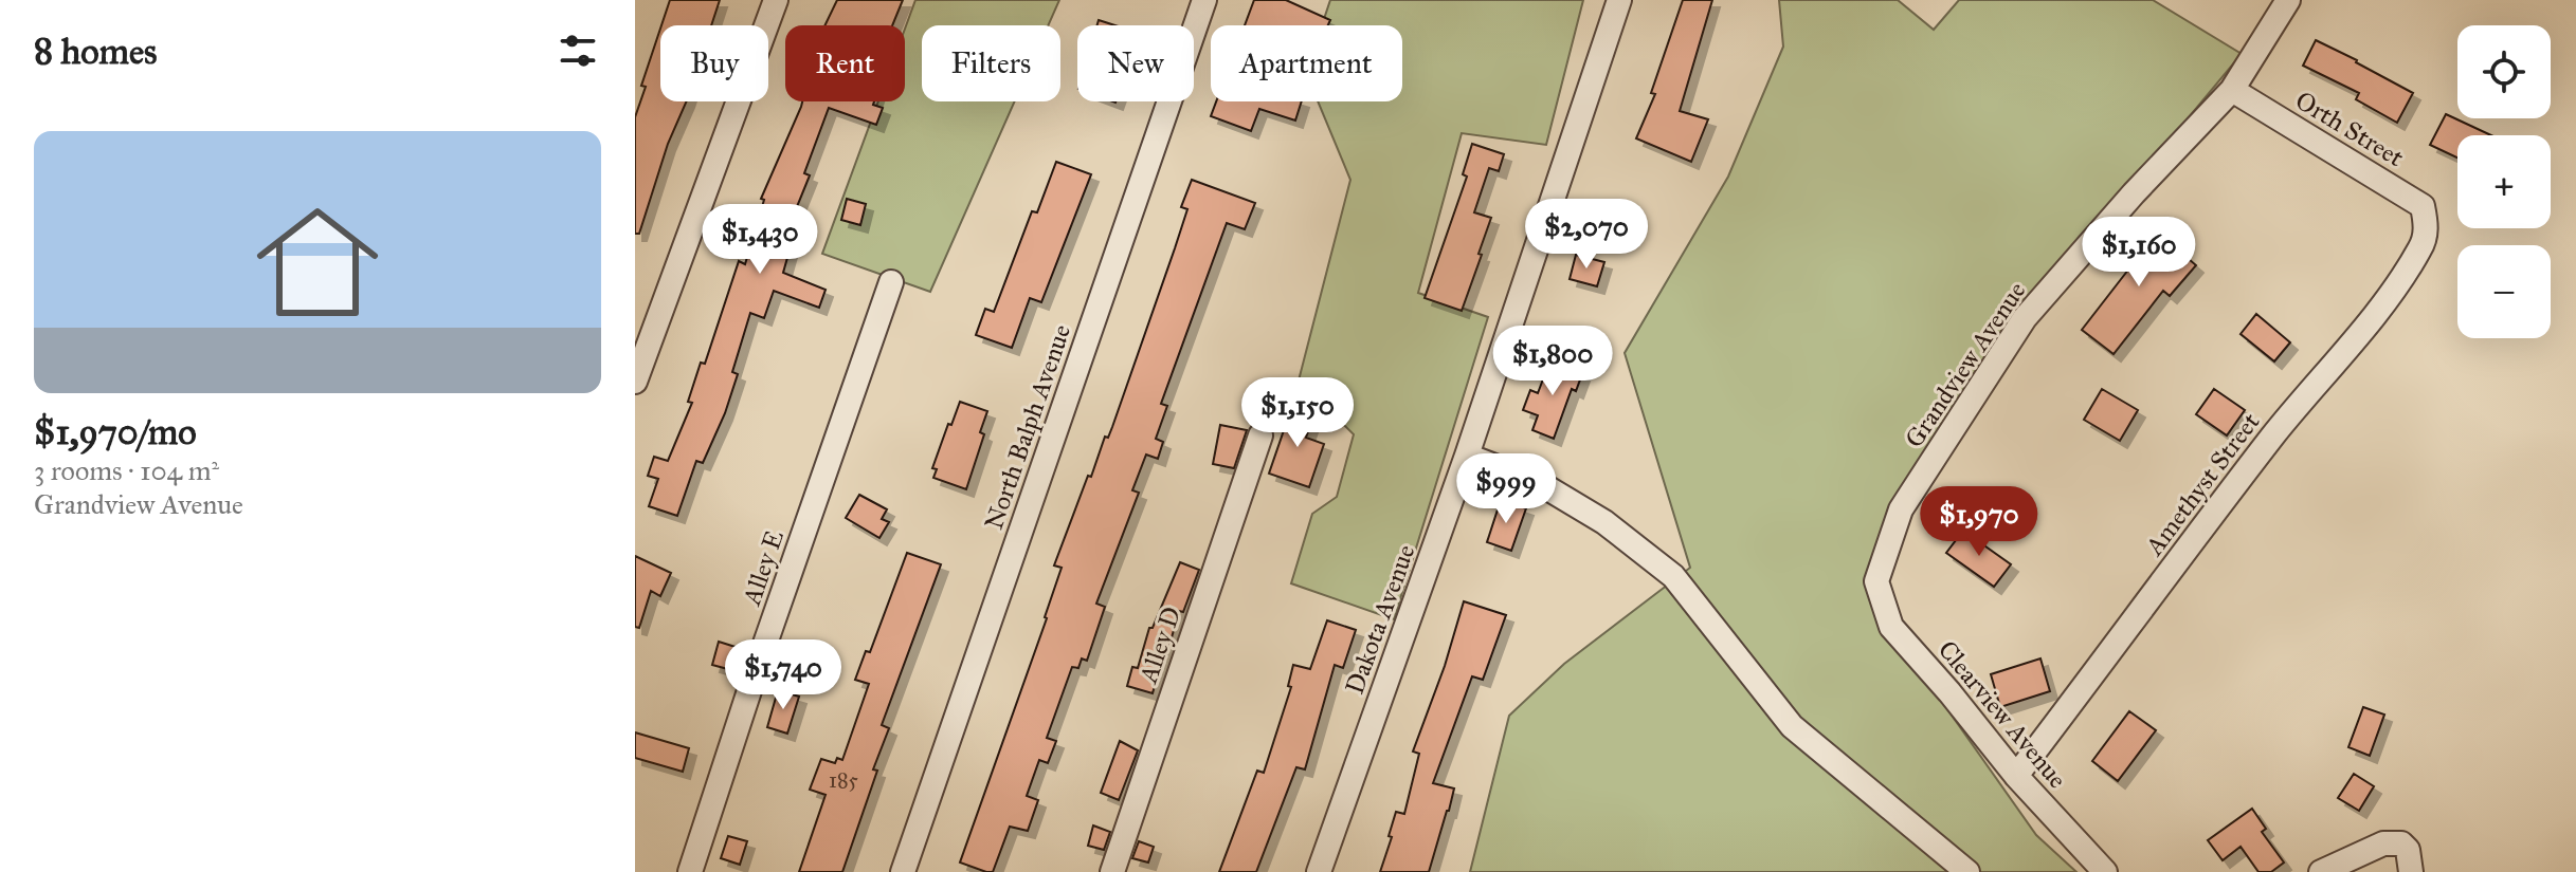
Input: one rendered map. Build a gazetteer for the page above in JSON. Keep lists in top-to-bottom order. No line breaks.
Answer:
{"streets":{"street":["Orth Street","Grandview Avenue","North Balph Avenue","Amethyst Street","Alley E","Dakota Avenue","Alley D","Clearview Avenue"]},"crossings":[["Orth Street","Grandview Avenue"],["Orth Street","Amethyst Street"],["Grandview Avenue","Clearview Avenue"],["Amethyst Street","Clearview Avenue"]],"house_numbers":["185"],"page":{"heading":"8 homes","map_buttons":["+","−"],"chip":["Buy","Rent","Filters","New","Apartment"],"list":[{"name":"$1,970/mo","note":"3 rooms · 104 m² · Grandview Avenue"}],"price":["$2,070","$1,430","$1,160","$1,800","$1,150","$999","$1,970","$1,740"]}}
